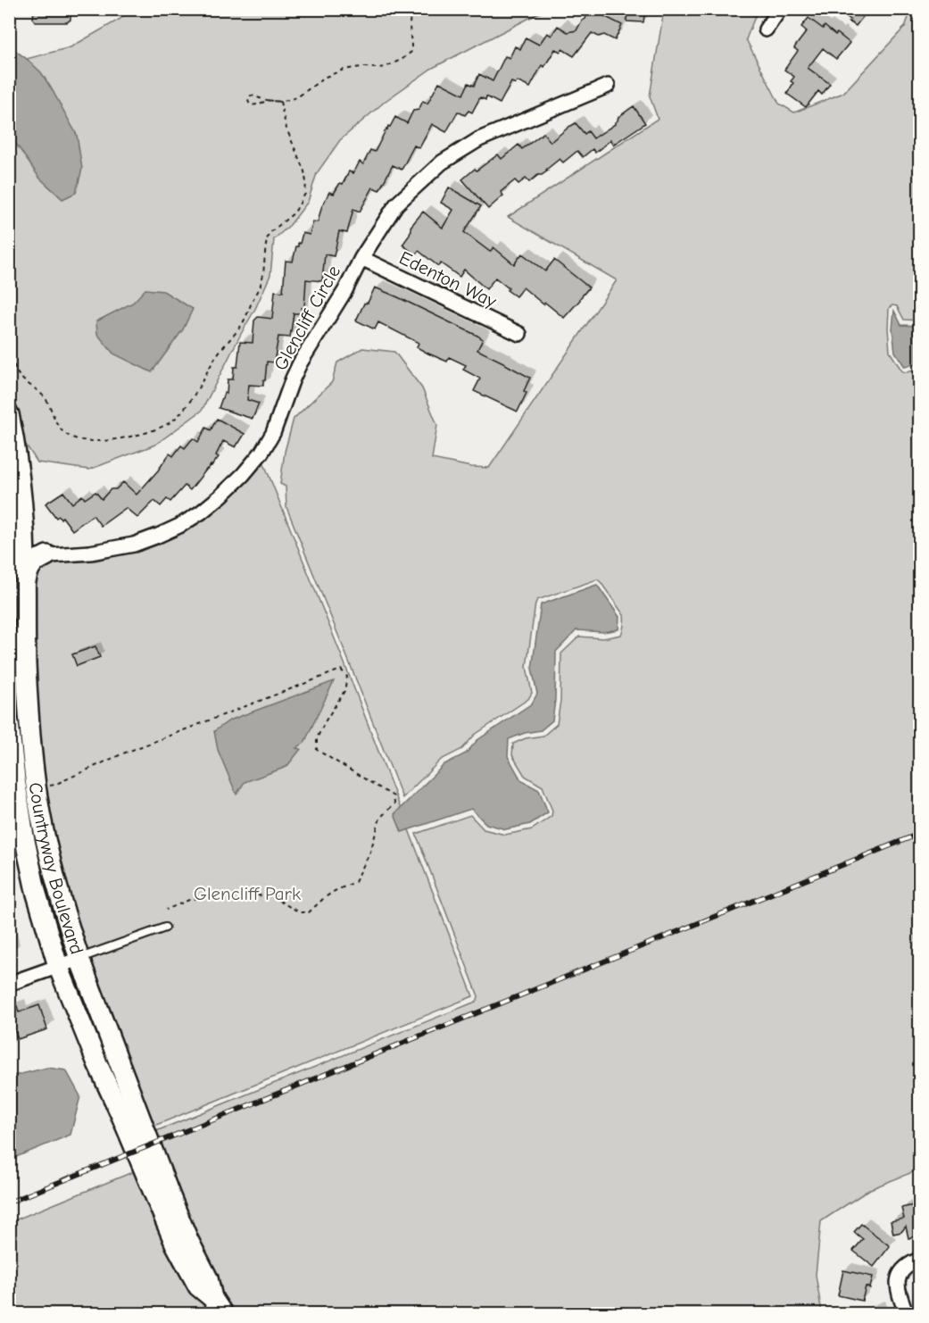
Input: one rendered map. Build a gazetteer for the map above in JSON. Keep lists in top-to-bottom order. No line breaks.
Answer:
{"streets":{"street":["Edenton Way","Glencliff Circle","Countryway Boulevard"]},"crossings":[["Edenton Way","Glencliff Circle"],["Glencliff Circle","Countryway Boulevard"]],"parks":["Glencliff Park"]}
